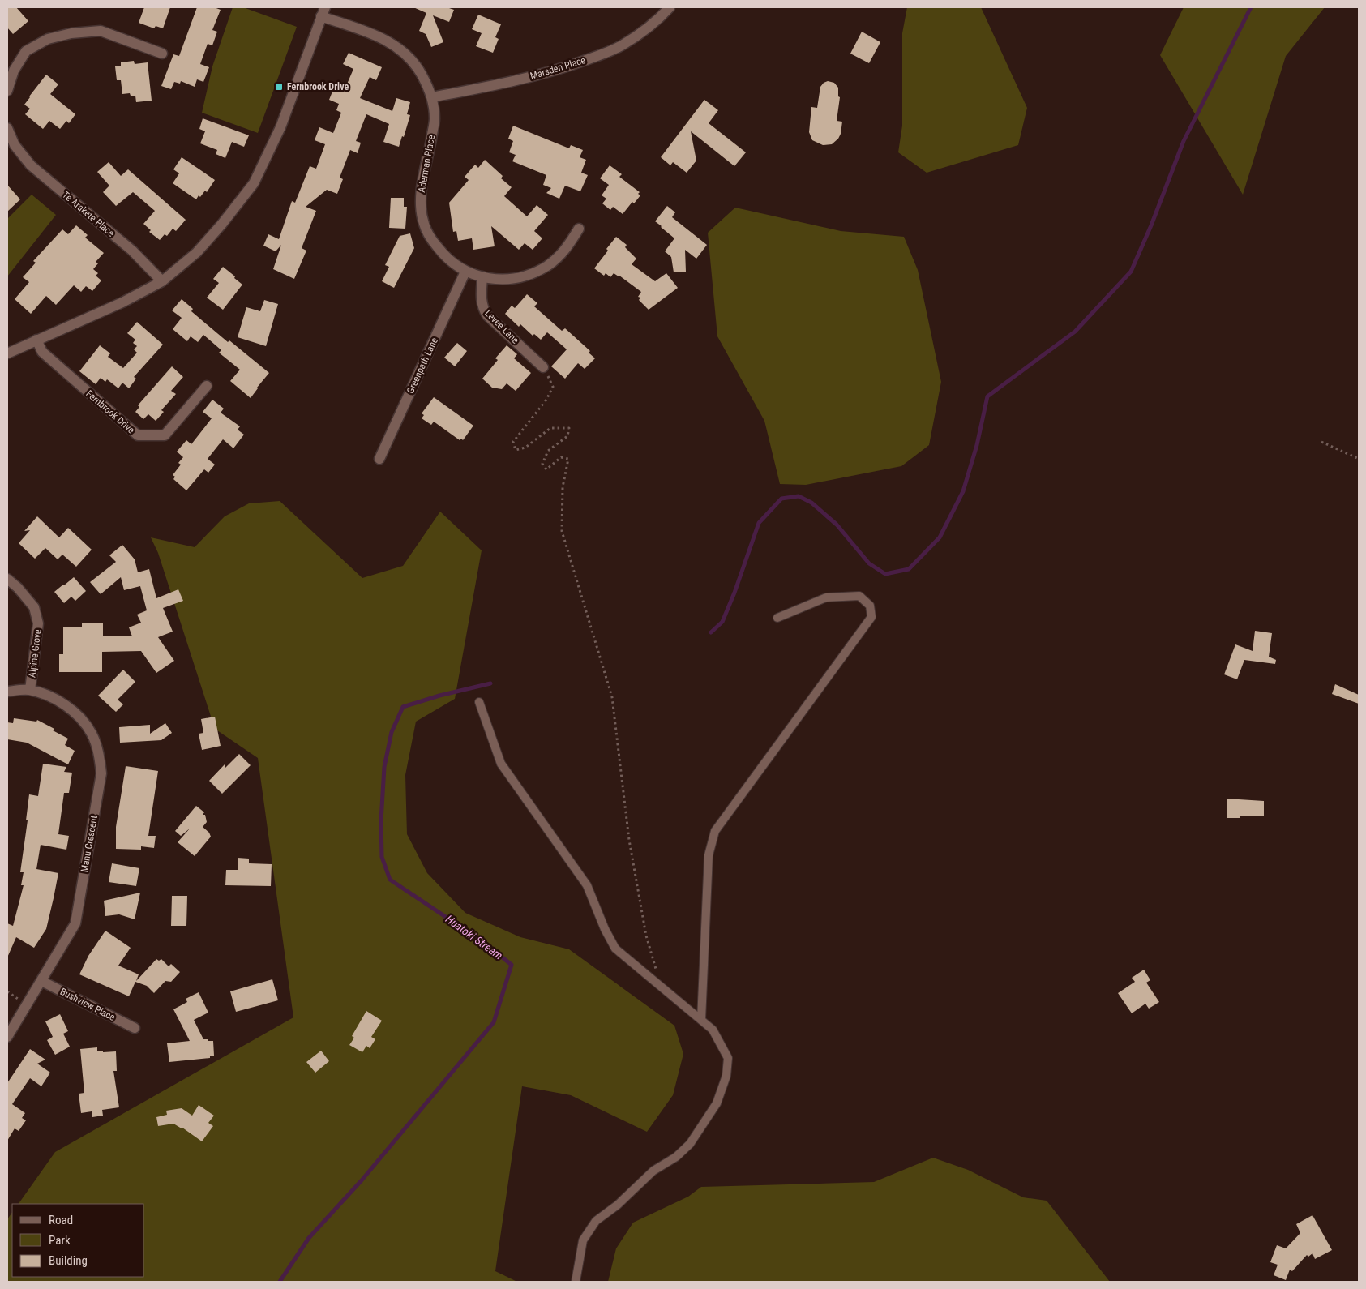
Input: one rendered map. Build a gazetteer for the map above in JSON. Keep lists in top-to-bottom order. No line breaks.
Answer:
{"streets":{"street":["Marsden Place","Aderman Place","Te Arakete Place","Levee Lane","Greenpath Lane","Fernbrook Drive","Alpine Grove","Manu Crescent","Bushview Place"]},"crossings":[["Marsden Place","Aderman Place"],["Aderman Place","Levee Lane"],["Aderman Place","Greenpath Lane"],["Alpine Grove","Manu Crescent"],["Manu Crescent","Bushview Place"]],"water":["Huatoki Stream"],"places":{"transit":["Fernbrook Drive"]},"legend":["Road","Park","Building"]}
